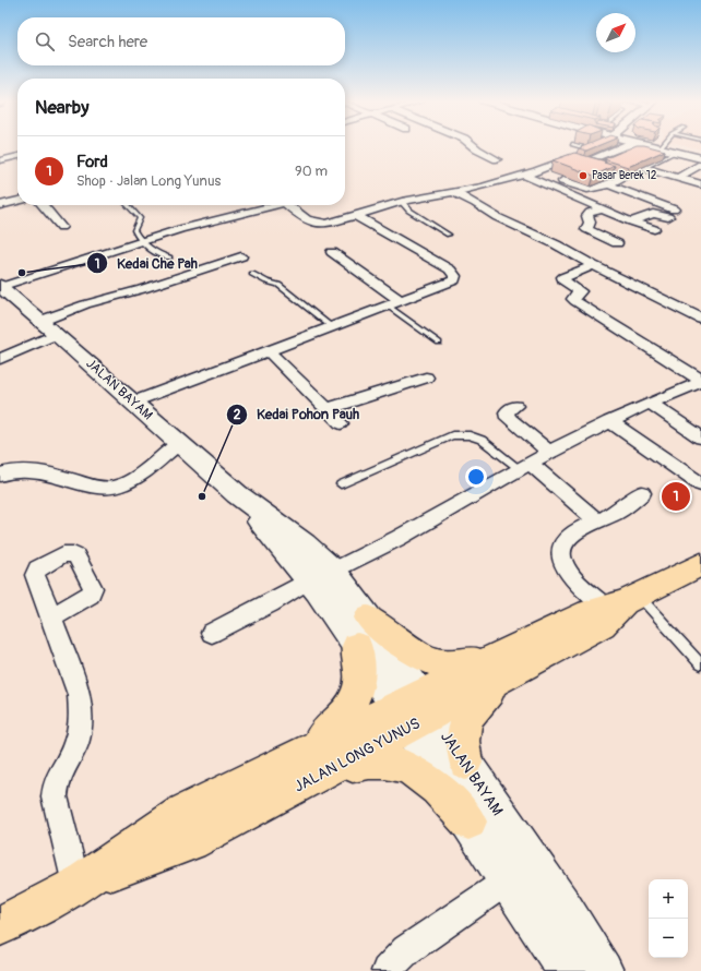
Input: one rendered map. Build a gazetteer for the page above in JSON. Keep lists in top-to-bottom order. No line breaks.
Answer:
{"streets":{"main road":["JALAN BAYAM","JALAN LONG YUNUS"]},"crossings":[["JALAN BAYAM","JALAN LONG YUNUS"]],"places":["Pasar Berek 12","Kedai Che Pah","Kedai Pohon Pauh"],"north":"top right","page":{"search":"Search here","heading":"Nearby","list":[{"mark":"1","name":"Ford","note":"Shop · Jalan Long Yunus","value":"90 m"}],"pins":"1","map_buttons":["+","−"]}}
